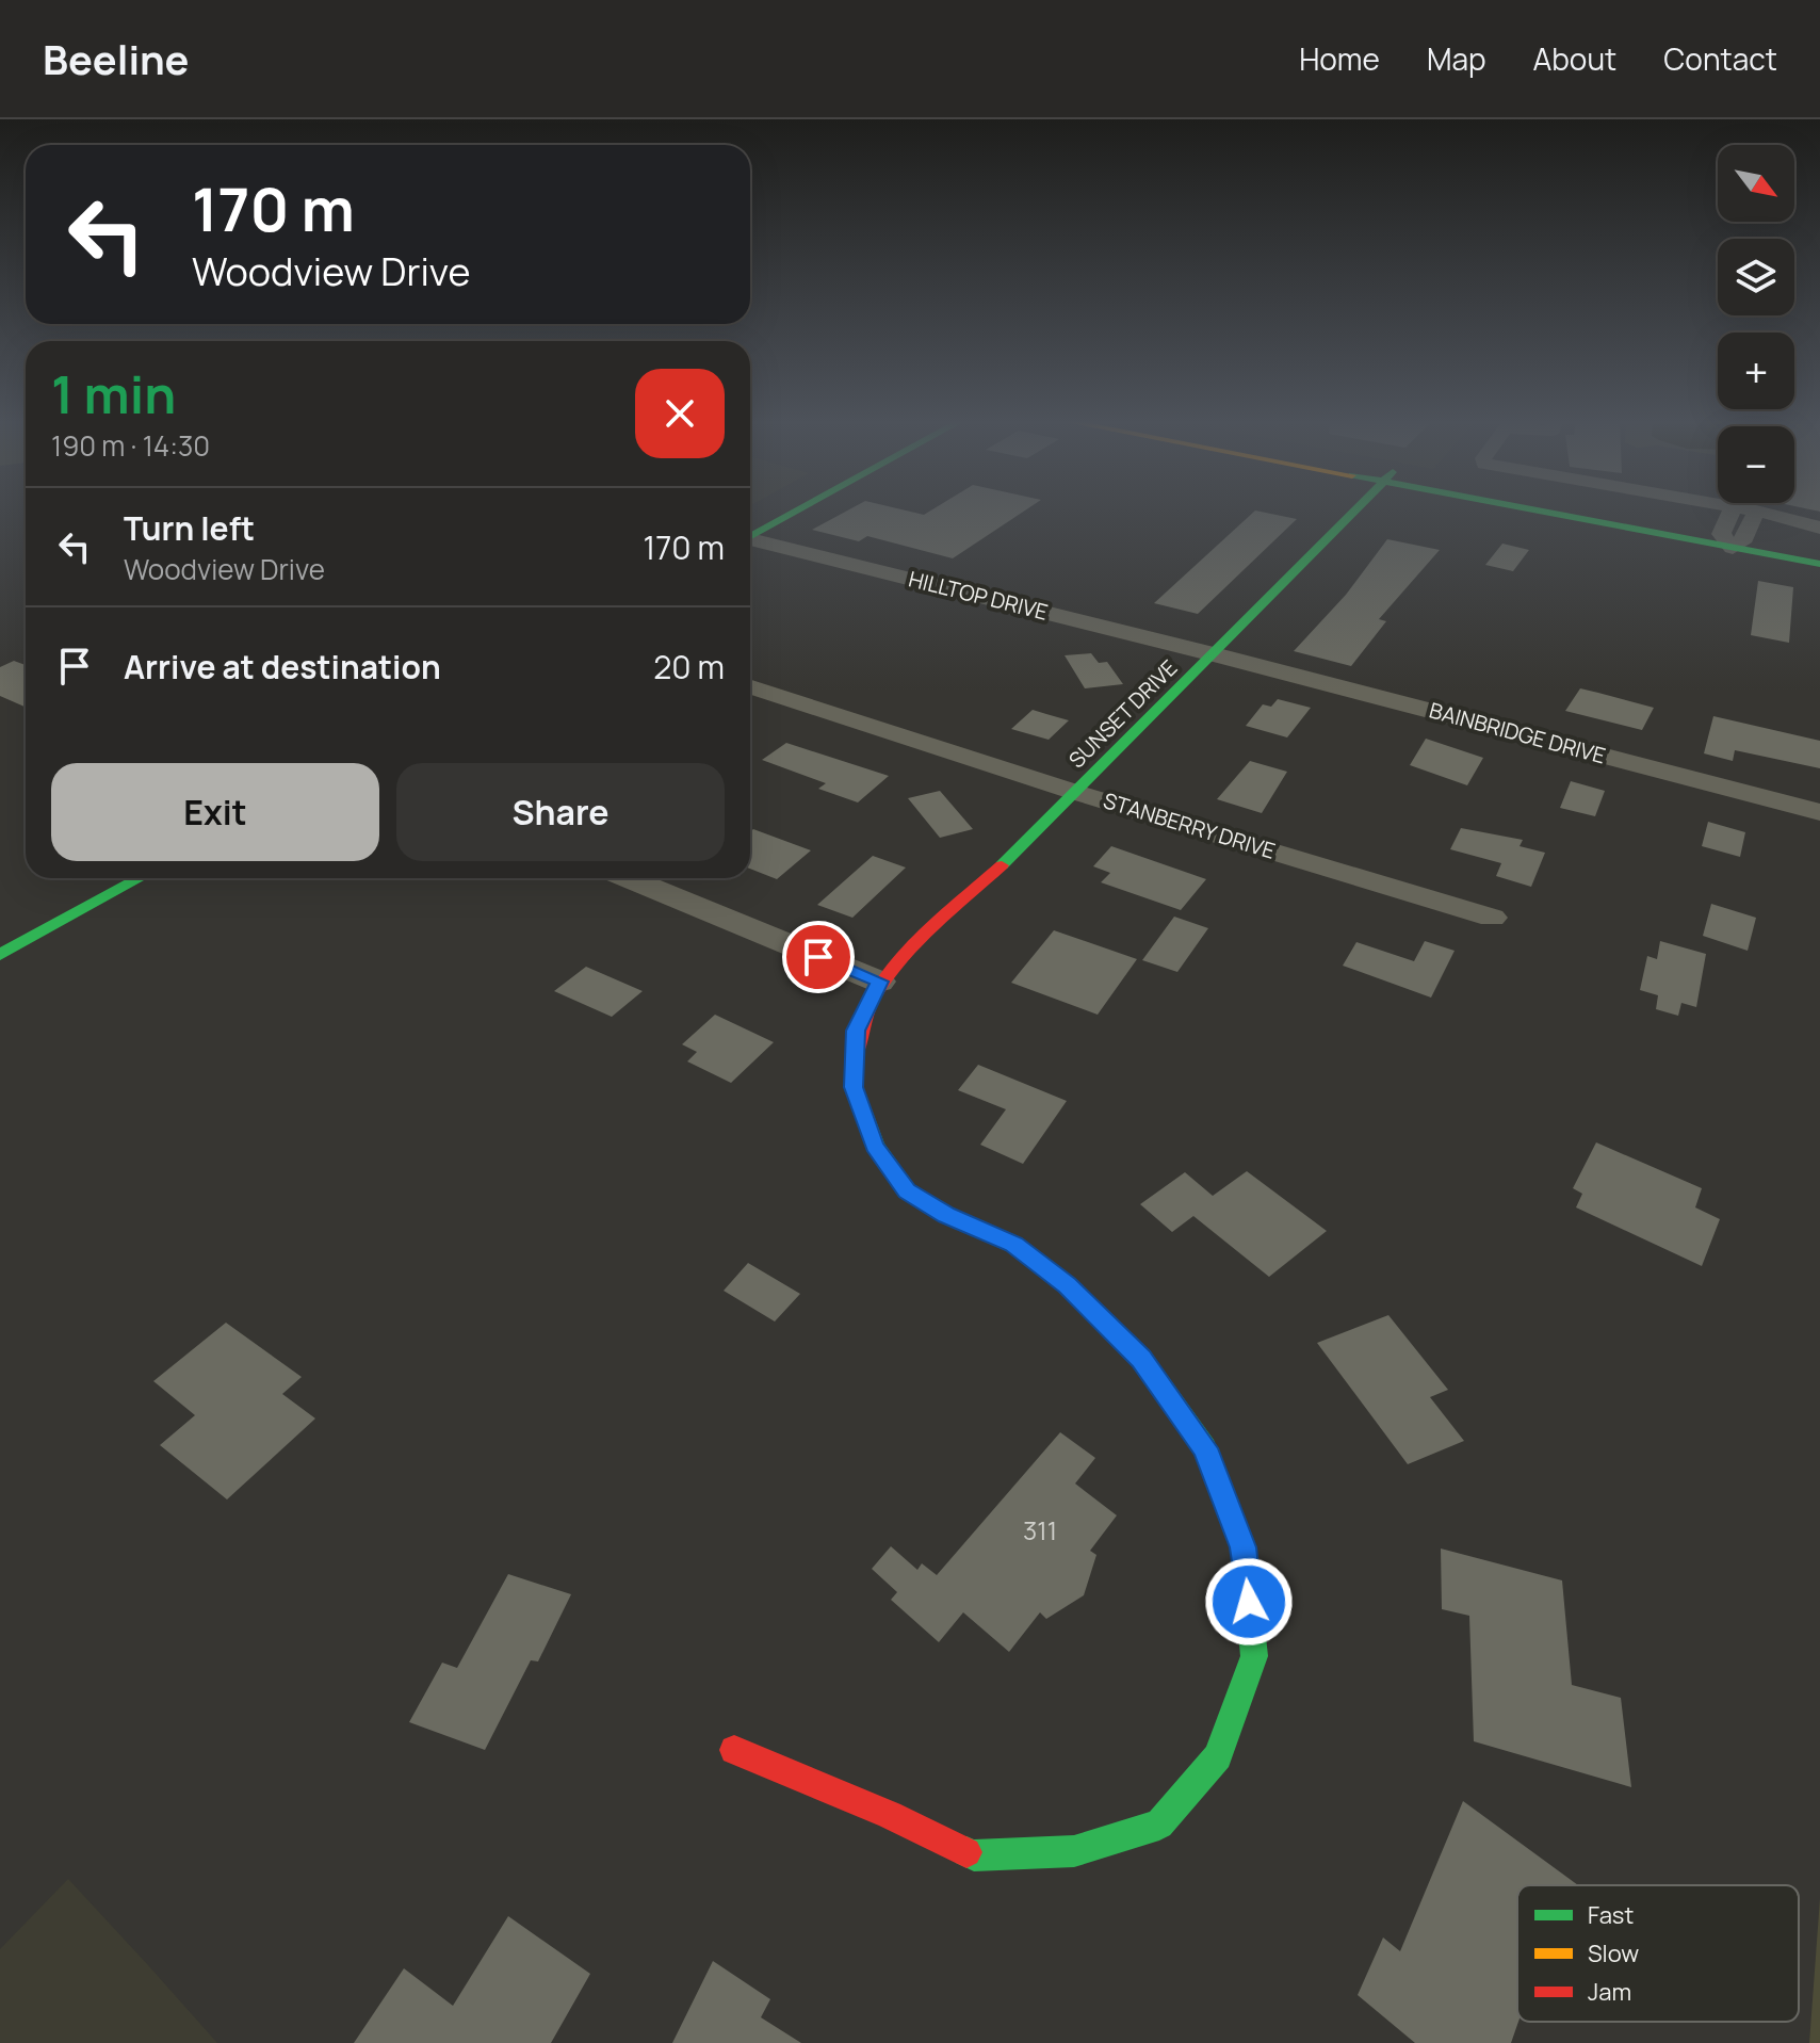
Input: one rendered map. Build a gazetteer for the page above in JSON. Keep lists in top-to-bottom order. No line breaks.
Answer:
{"streets":{"main road":["SUNSET DRIVE"],"street":["HILLTOP DRIVE","BAINBRIDGE DRIVE","STANBERRY DRIVE"]},"crossings":[["HILLTOP DRIVE","SUNSET DRIVE"],["HILLTOP DRIVE","BAINBRIDGE DRIVE"],["SUNSET DRIVE","BAINBRIDGE DRIVE"],["SUNSET DRIVE","STANBERRY DRIVE"]],"house_numbers":["311"],"legend":["Fast","Slow","Jam"],"north":"bottom right","page":{"header":"Beeline","nav":["Home","Map","About","Contact"],"map_buttons":["+","−"],"turn":["170 m","Woodview Drive"],"heading":["1 min","190 m · 14:30"],"list":[{"name":"Turn left","note":"Woodview Drive","value":"170 m"},{"name":"Arrive at destination","value":"20 m"}],"buttons":["Exit","Share"]}}
